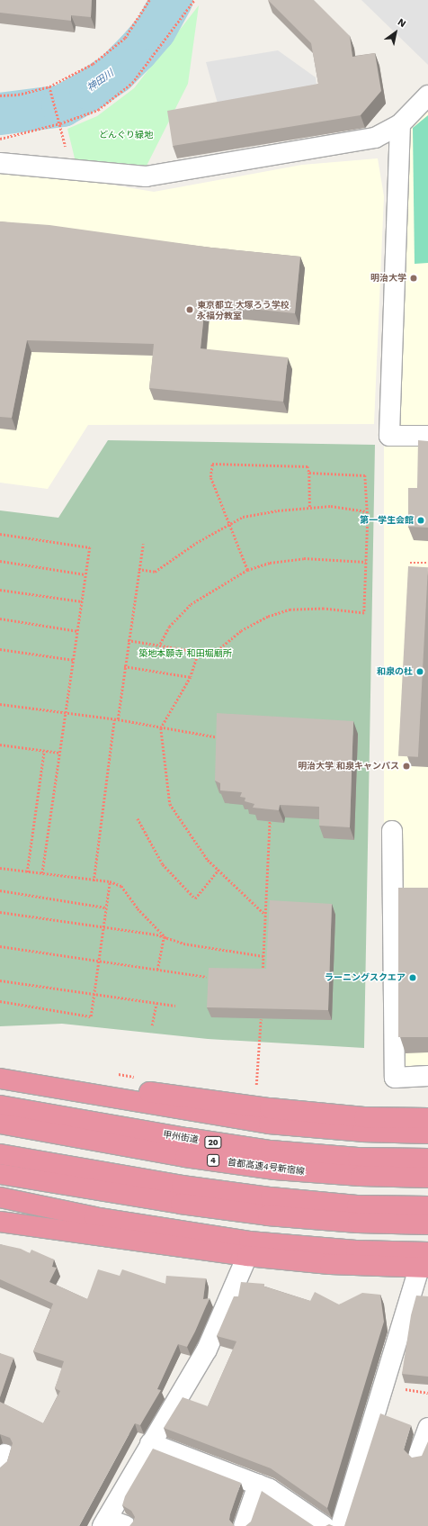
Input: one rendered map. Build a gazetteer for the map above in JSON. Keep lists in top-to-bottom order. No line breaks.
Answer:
{"streets":{"highway":["甲州街道","20","4","首都高速4号新宿線"]},"water":["神田川"],"parks":["どんぐり緑地","築地本願寺 和田堀廟所"],"places":["明治大学","東京都立 大塚ろう学校 永福分教室","第一学生会館","和泉の杜","明治大学 和泉キャンパス","ラーニングスクエア"],"north":"top right"}
